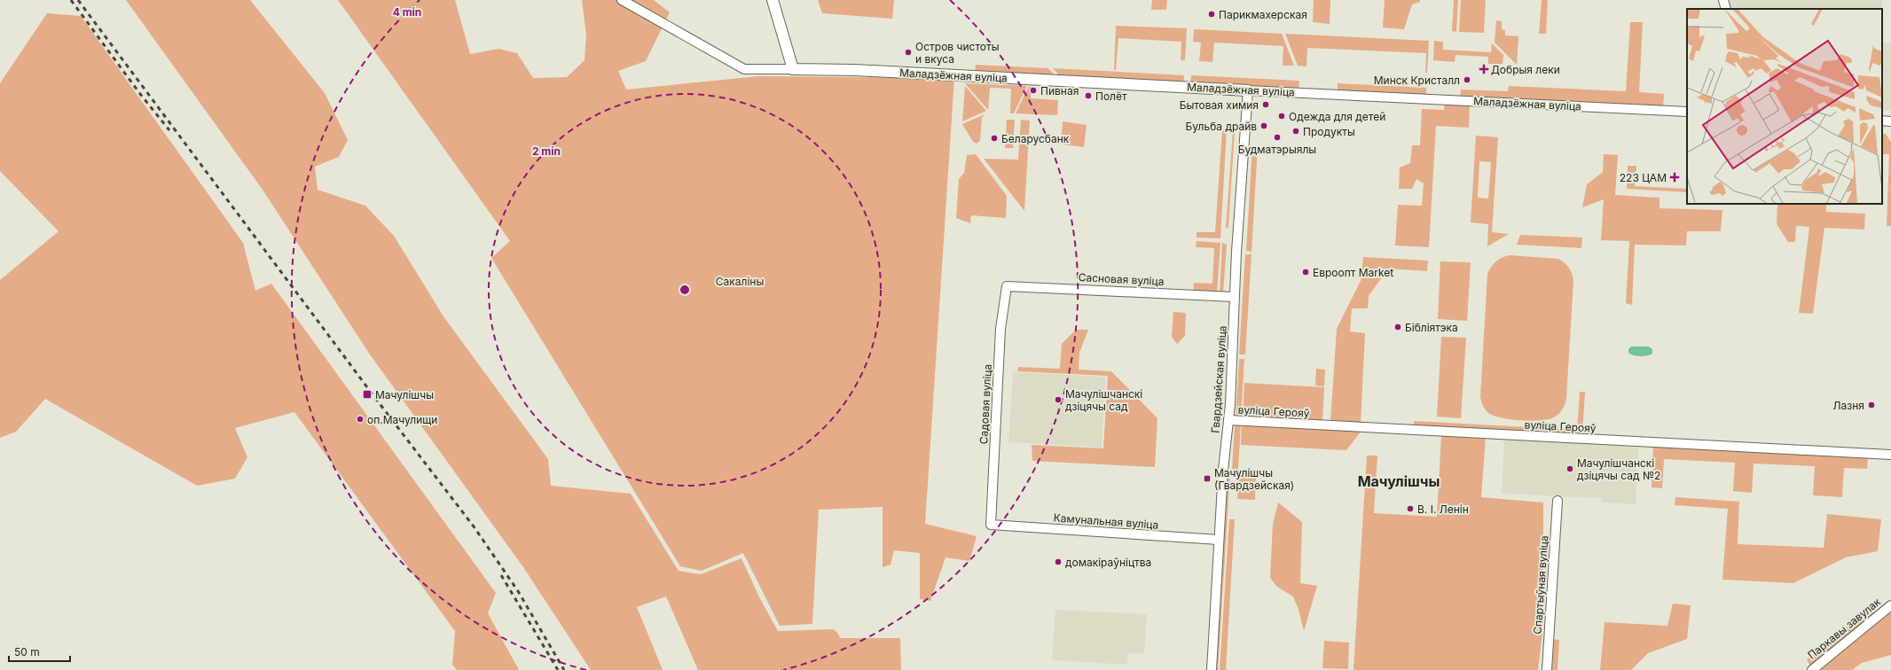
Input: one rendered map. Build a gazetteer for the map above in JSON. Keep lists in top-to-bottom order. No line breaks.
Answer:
{"streets":{"main road":["Маладзёжная вуліца"],"street":["Сасновая вуліца","Гвардзейская вуліца","Садовая вуліца","вуліца Герояў","Камунальная вуліца","Спартыўная вуліца","Паркавы завулак"]},"crossings":[["Маладзёжная вуліца","Гвардзейская вуліца"],["Сасновая вуліца","Гвардзейская вуліца"],["Сасновая вуліца","Садовая вуліца"],["Гвардзейская вуліца","вуліца Герояў"],["Гвардзейская вуліца","Камунальная вуліца"],["Садовая вуліца","Камунальная вуліца"]],"districts":["Мачулішчы"],"parks":["Сакаліны"],"places":{"other":["Парикмахерская","Остров чистоты и вкуса","Минск Кристалл","Пивная","Полёт","Бытовая химия","Одежда для детей","Бульба драйв","Продукты","Будматэрыялы","Беларусбанк","Евроопт Market","Бібліятэка","Мачулішчанскі дзіцячы сад","Лазня","оп.Мачулищи","Мачулішчанскі дзіцячы сад №2","В. І. Ленін","домакіраўніцтва"],"health":["Добрыя леки","223 ЦAM"],"transit":["Мачулішчы","Мачулішчы (Гвардзейская)"]},"scale_bar":"50 m","rings":["4 min","2 min"]}
